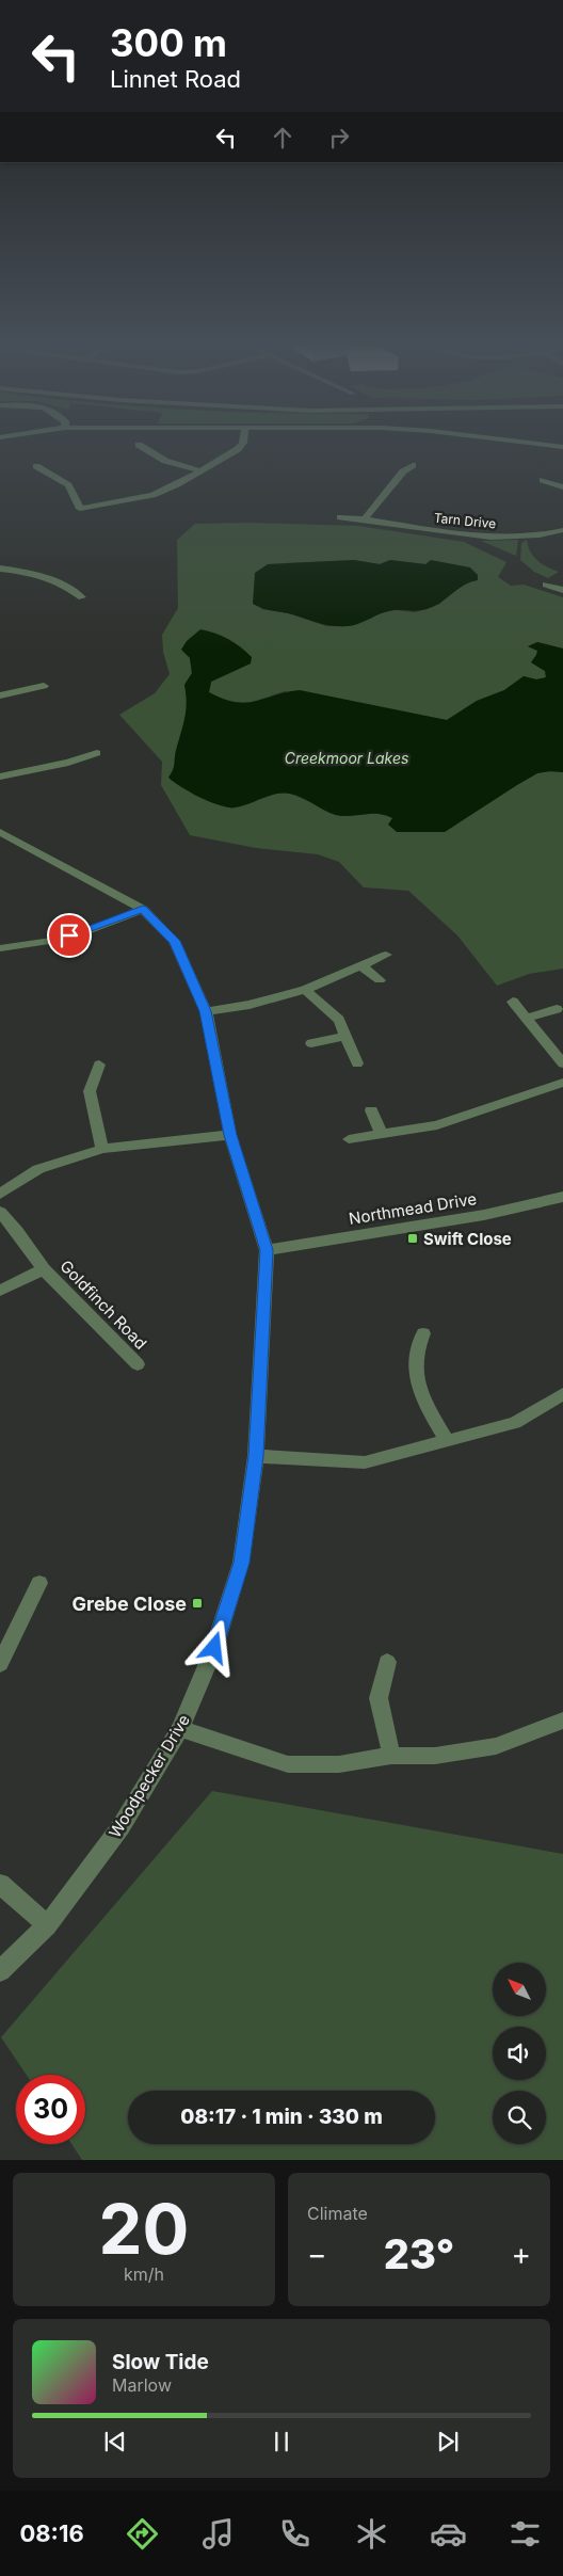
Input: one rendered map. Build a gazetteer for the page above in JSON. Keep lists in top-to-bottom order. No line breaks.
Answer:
{"streets":{"street":["Tarn Drive","Northmead Drive","Goldfinch Road","Woodpecker Drive"]},"crossings":[["Northmead Drive","Woodpecker Drive"]],"water":["Creekmoor Lakes"],"places":{"transit":["Swift Close","Grebe Close"]},"north":"top left","page":{"turn":["300 m","Linnet Road"],"limit":"30","trip":"08:17 · 1 min · 330 m","tile":[["20","km/h"],"Climate"],"heat":["−","23°","+"],"song":["Slow Tide","Marlow"],"tabs":"08:16"}}
